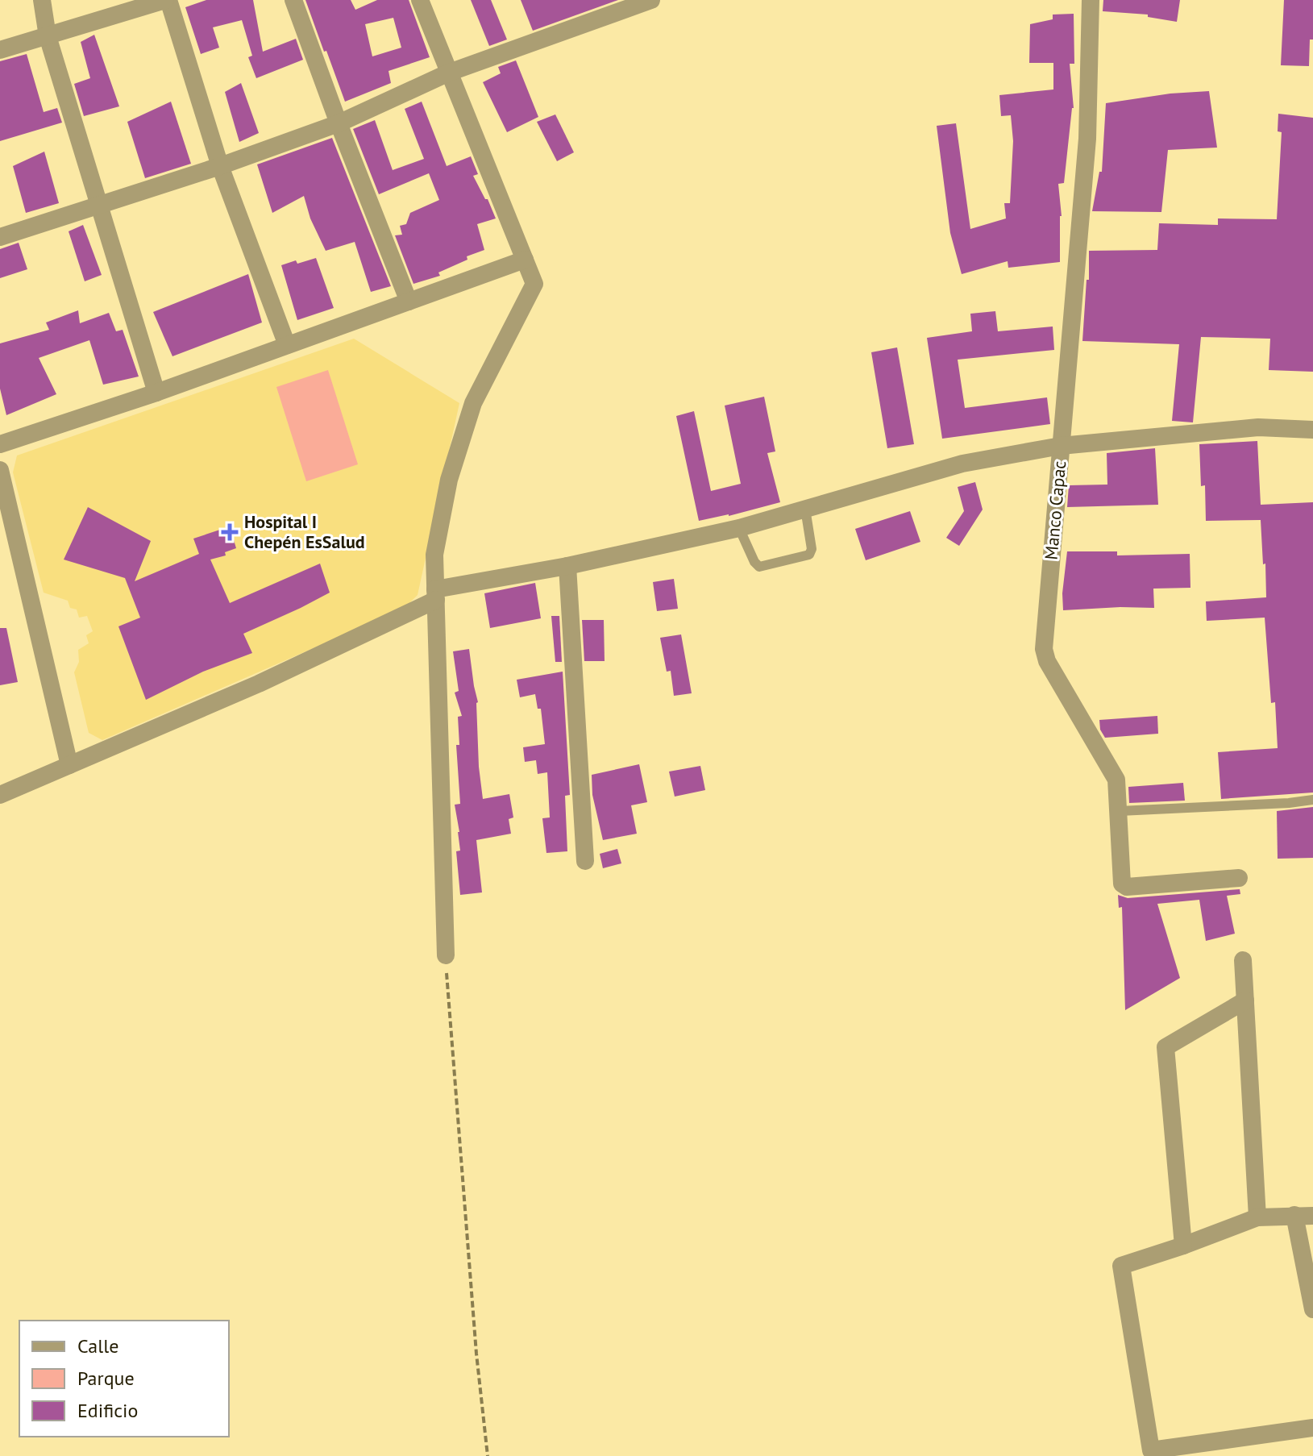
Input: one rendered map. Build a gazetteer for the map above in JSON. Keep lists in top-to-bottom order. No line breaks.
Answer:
{"streets":{"street":["Manco Capac"]},"places":{"health":["Hospital I Chepén EsSalud"]},"legend":["Calle","Parque","Edificio"]}
